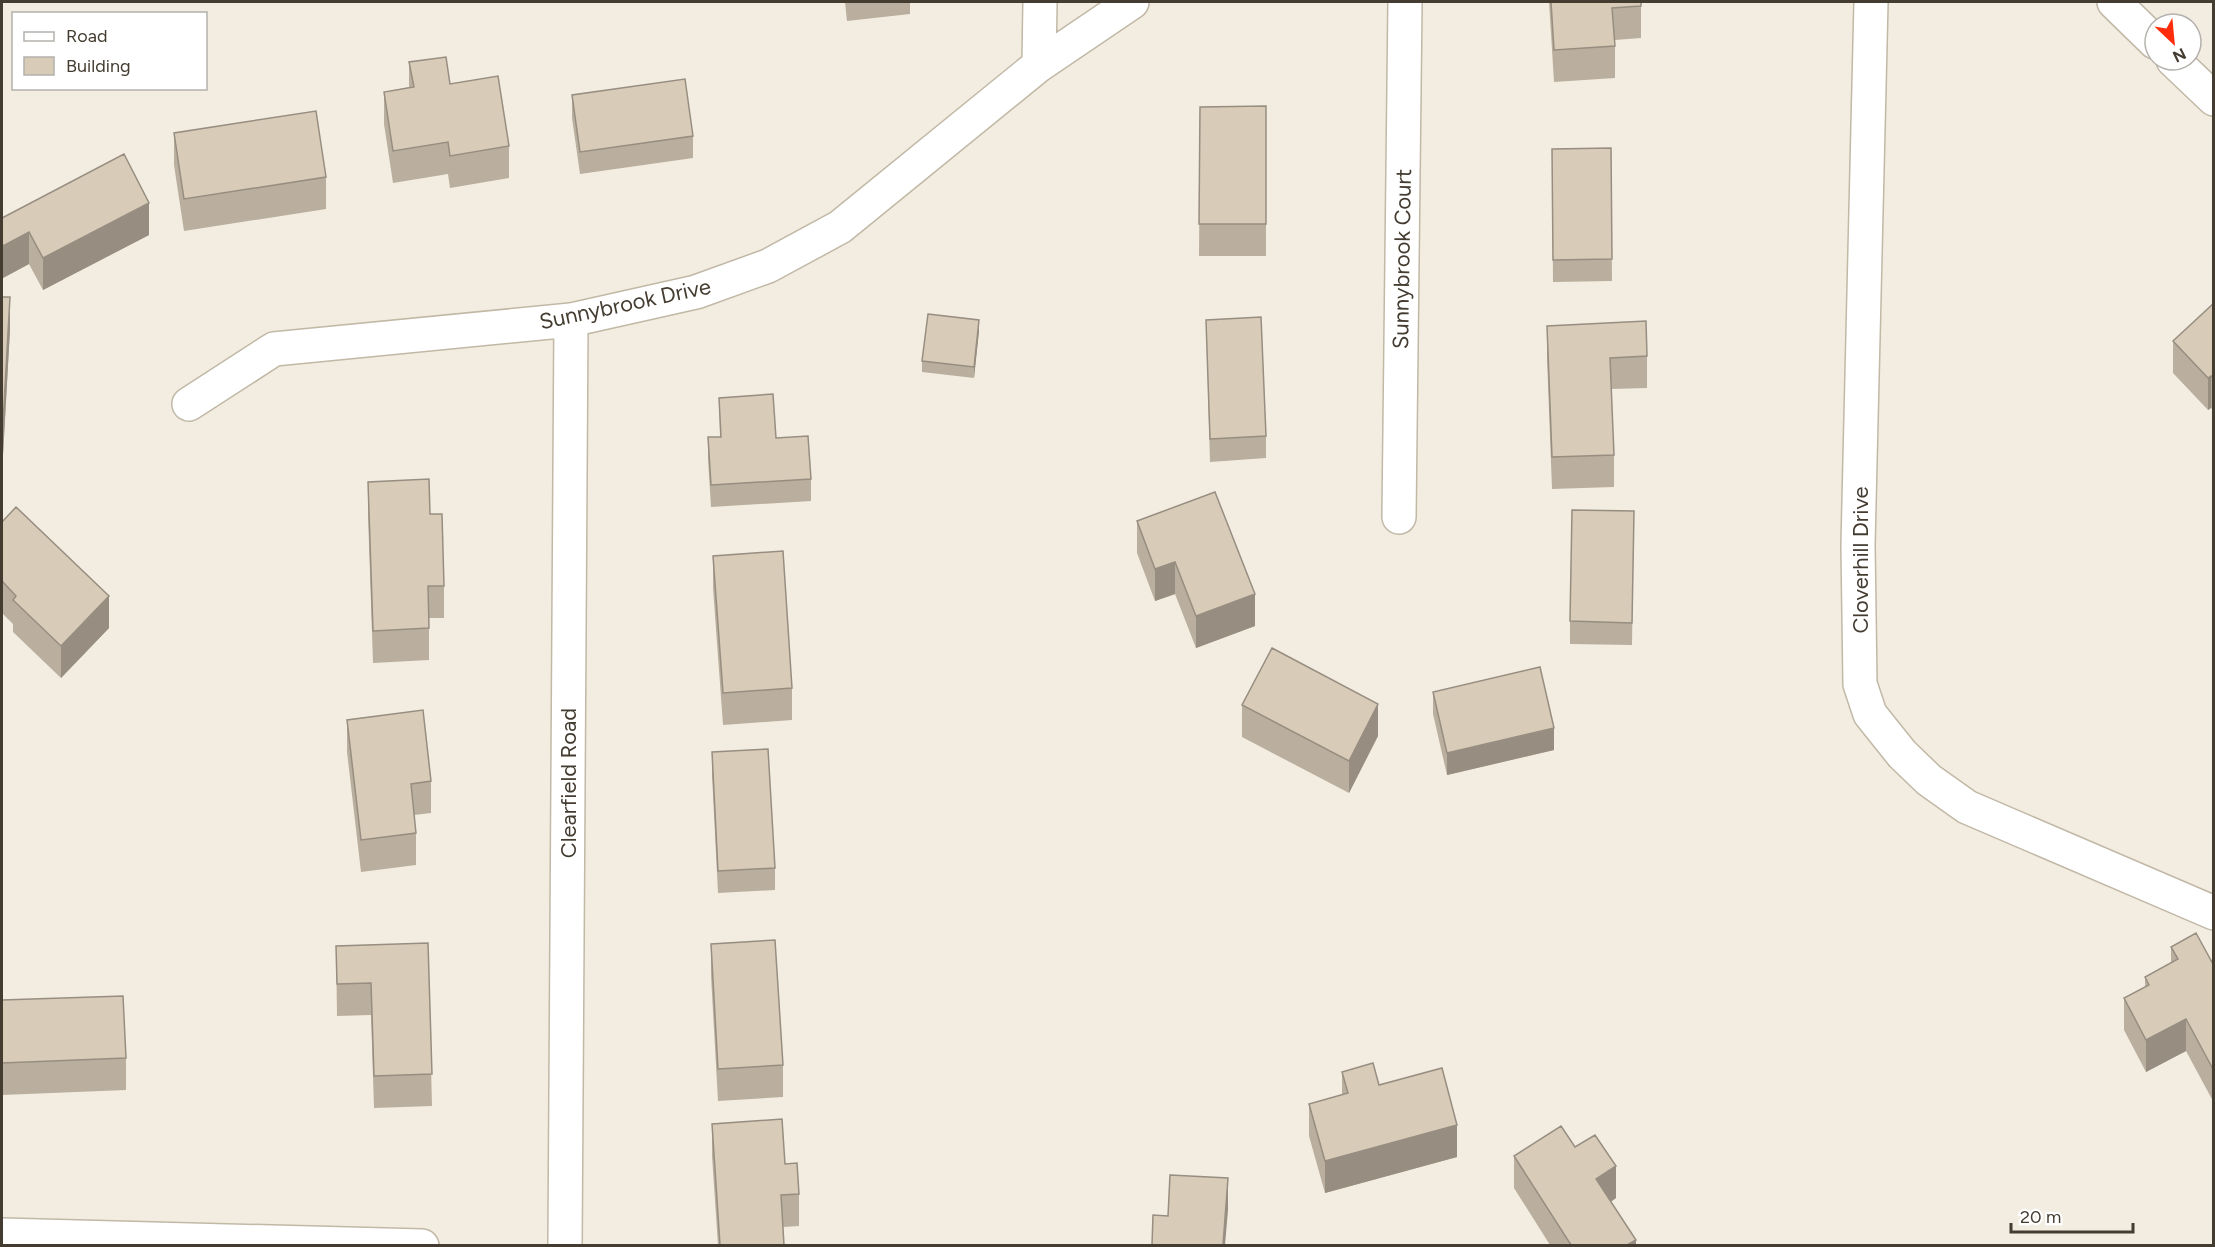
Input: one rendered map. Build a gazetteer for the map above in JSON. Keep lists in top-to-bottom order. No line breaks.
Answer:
{"streets":{"street":["Sunnybrook Court","Sunnybrook Drive","Cloverhill Drive","Clearfield Road"]},"crossings":[["Sunnybrook Drive","Clearfield Road"]],"legend":["Road","Building"],"scale_bar":"20 m","north":"bottom right"}
